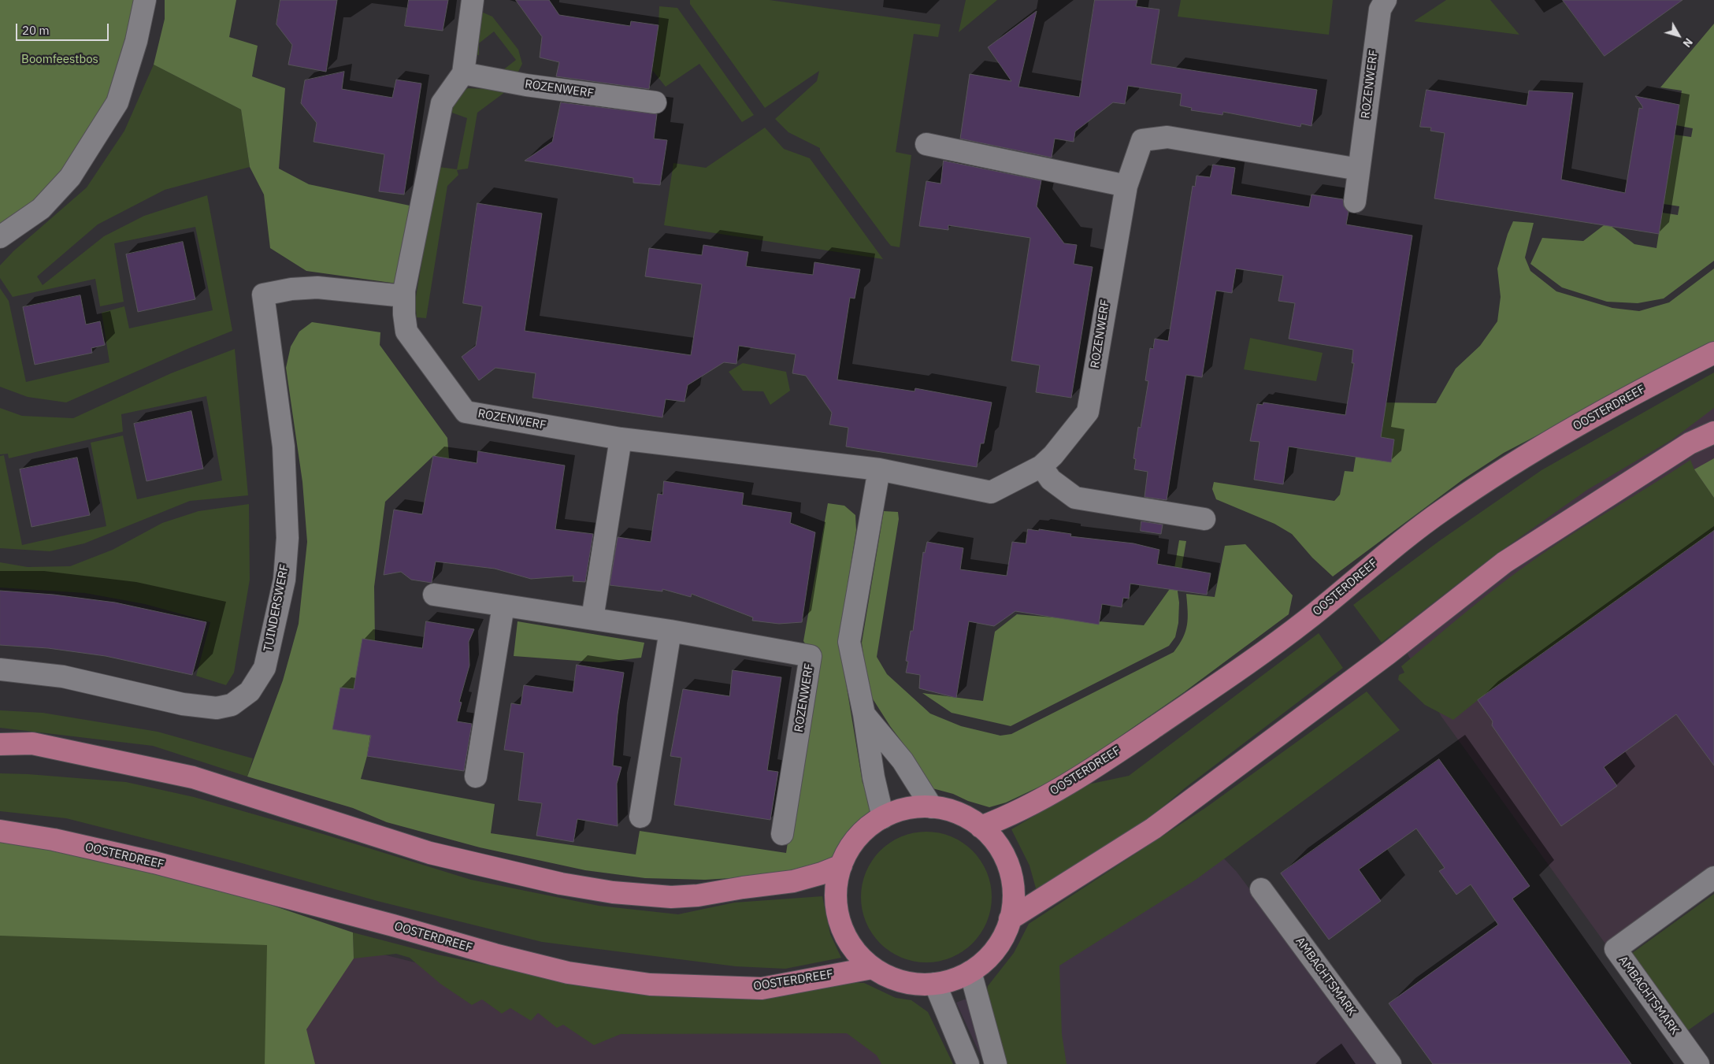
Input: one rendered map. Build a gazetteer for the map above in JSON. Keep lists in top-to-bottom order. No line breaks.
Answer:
{"streets":{"main road":["OOSTERDREEF"],"street":["ROZENWERF","TUINDERSWERF","AMBACHTSMARK"]},"crossings":[["ROZENWERF","TUINDERSWERF"]],"parks":["Boomfeestbos"],"scale_bar":"20 m","north":"bottom right"}
